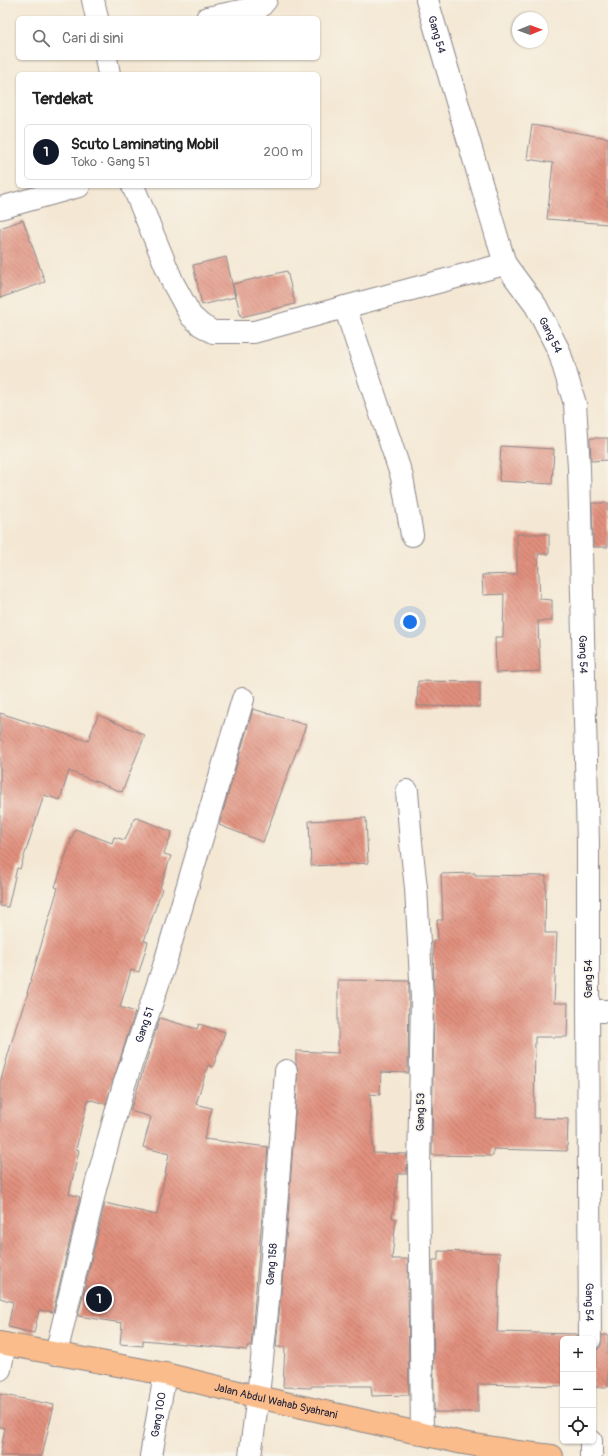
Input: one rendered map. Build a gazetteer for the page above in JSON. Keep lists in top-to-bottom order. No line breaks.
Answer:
{"streets":{"highway":["Jalan Abdul Wahab Syahrani"],"street":["Gang 54","Gang 51","Gang 53","Gang 158","Gang 100"]},"crossings":[["Gang 51","Jalan Abdul Wahab Syahrani"],["Gang 53","Jalan Abdul Wahab Syahrani"],["Gang 158","Jalan Abdul Wahab Syahrani"],["Jalan Abdul Wahab Syahrani","Gang 100"]],"north":"right","page":{"search":"Cari di sini","heading":"Terdekat","list":[{"mark":"1","name":"Scuto Laminating Mobil","note":"Toko · Gang 51","value":"200 m"}],"pins":"1","map_buttons":["+","−"]}}
